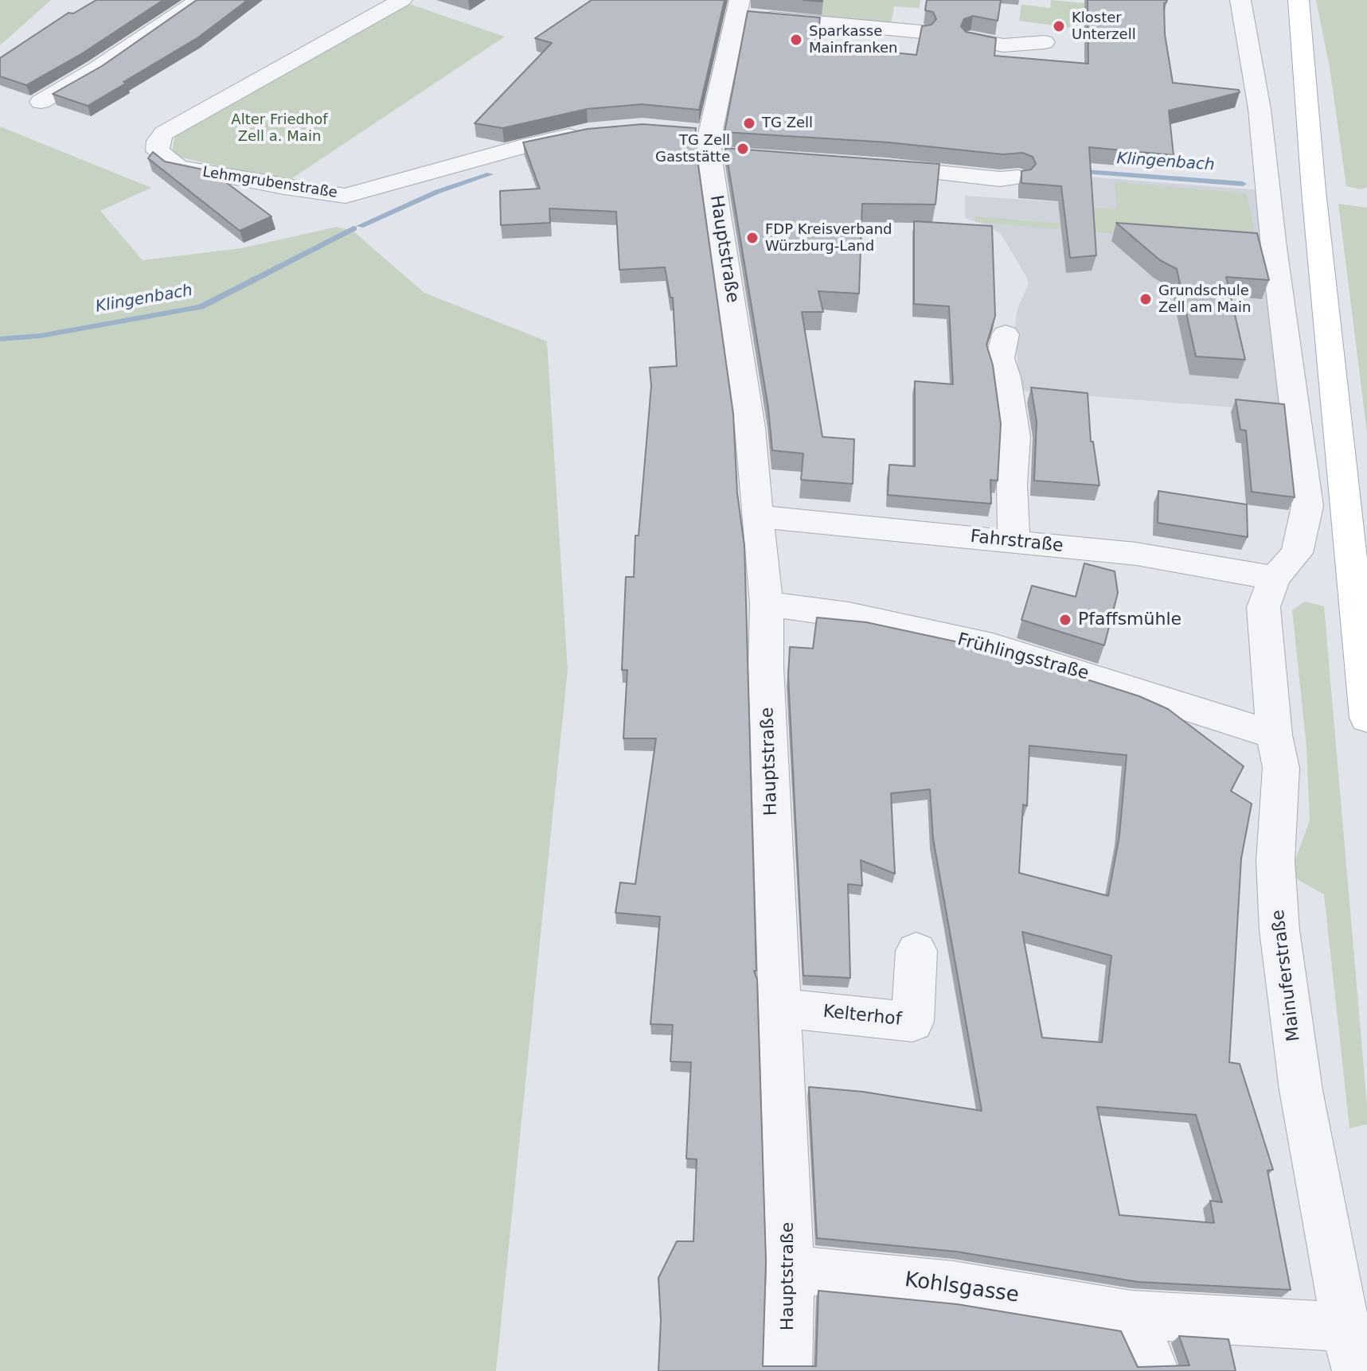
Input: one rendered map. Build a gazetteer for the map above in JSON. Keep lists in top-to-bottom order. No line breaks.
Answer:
{"streets":{"street":["Lehmgrubenstraße","Hauptstraße","Fahrstraße","Frühlingsstraße","Mainuferstraße","Kelterhof","Kohlsgasse"]},"crossings":[["Hauptstraße","Fahrstraße"],["Hauptstraße","Frühlingsstraße"],["Hauptstraße","Kelterhof"],["Hauptstraße","Kohlsgasse"],["Fahrstraße","Mainuferstraße"],["Frühlingsstraße","Mainuferstraße"],["Mainuferstraße","Kohlsgasse"]],"water":["Klingenbach"],"parks":["Alter Friedhof Zell a. Main"],"places":["Kloster Unterzell","Sparkasse Mainfranken","TG Zell","TG Zell Gaststätte","FDP Kreisverband Würzburg-Land","Grundschule Zell am Main","Pfaffsmühle"]}
